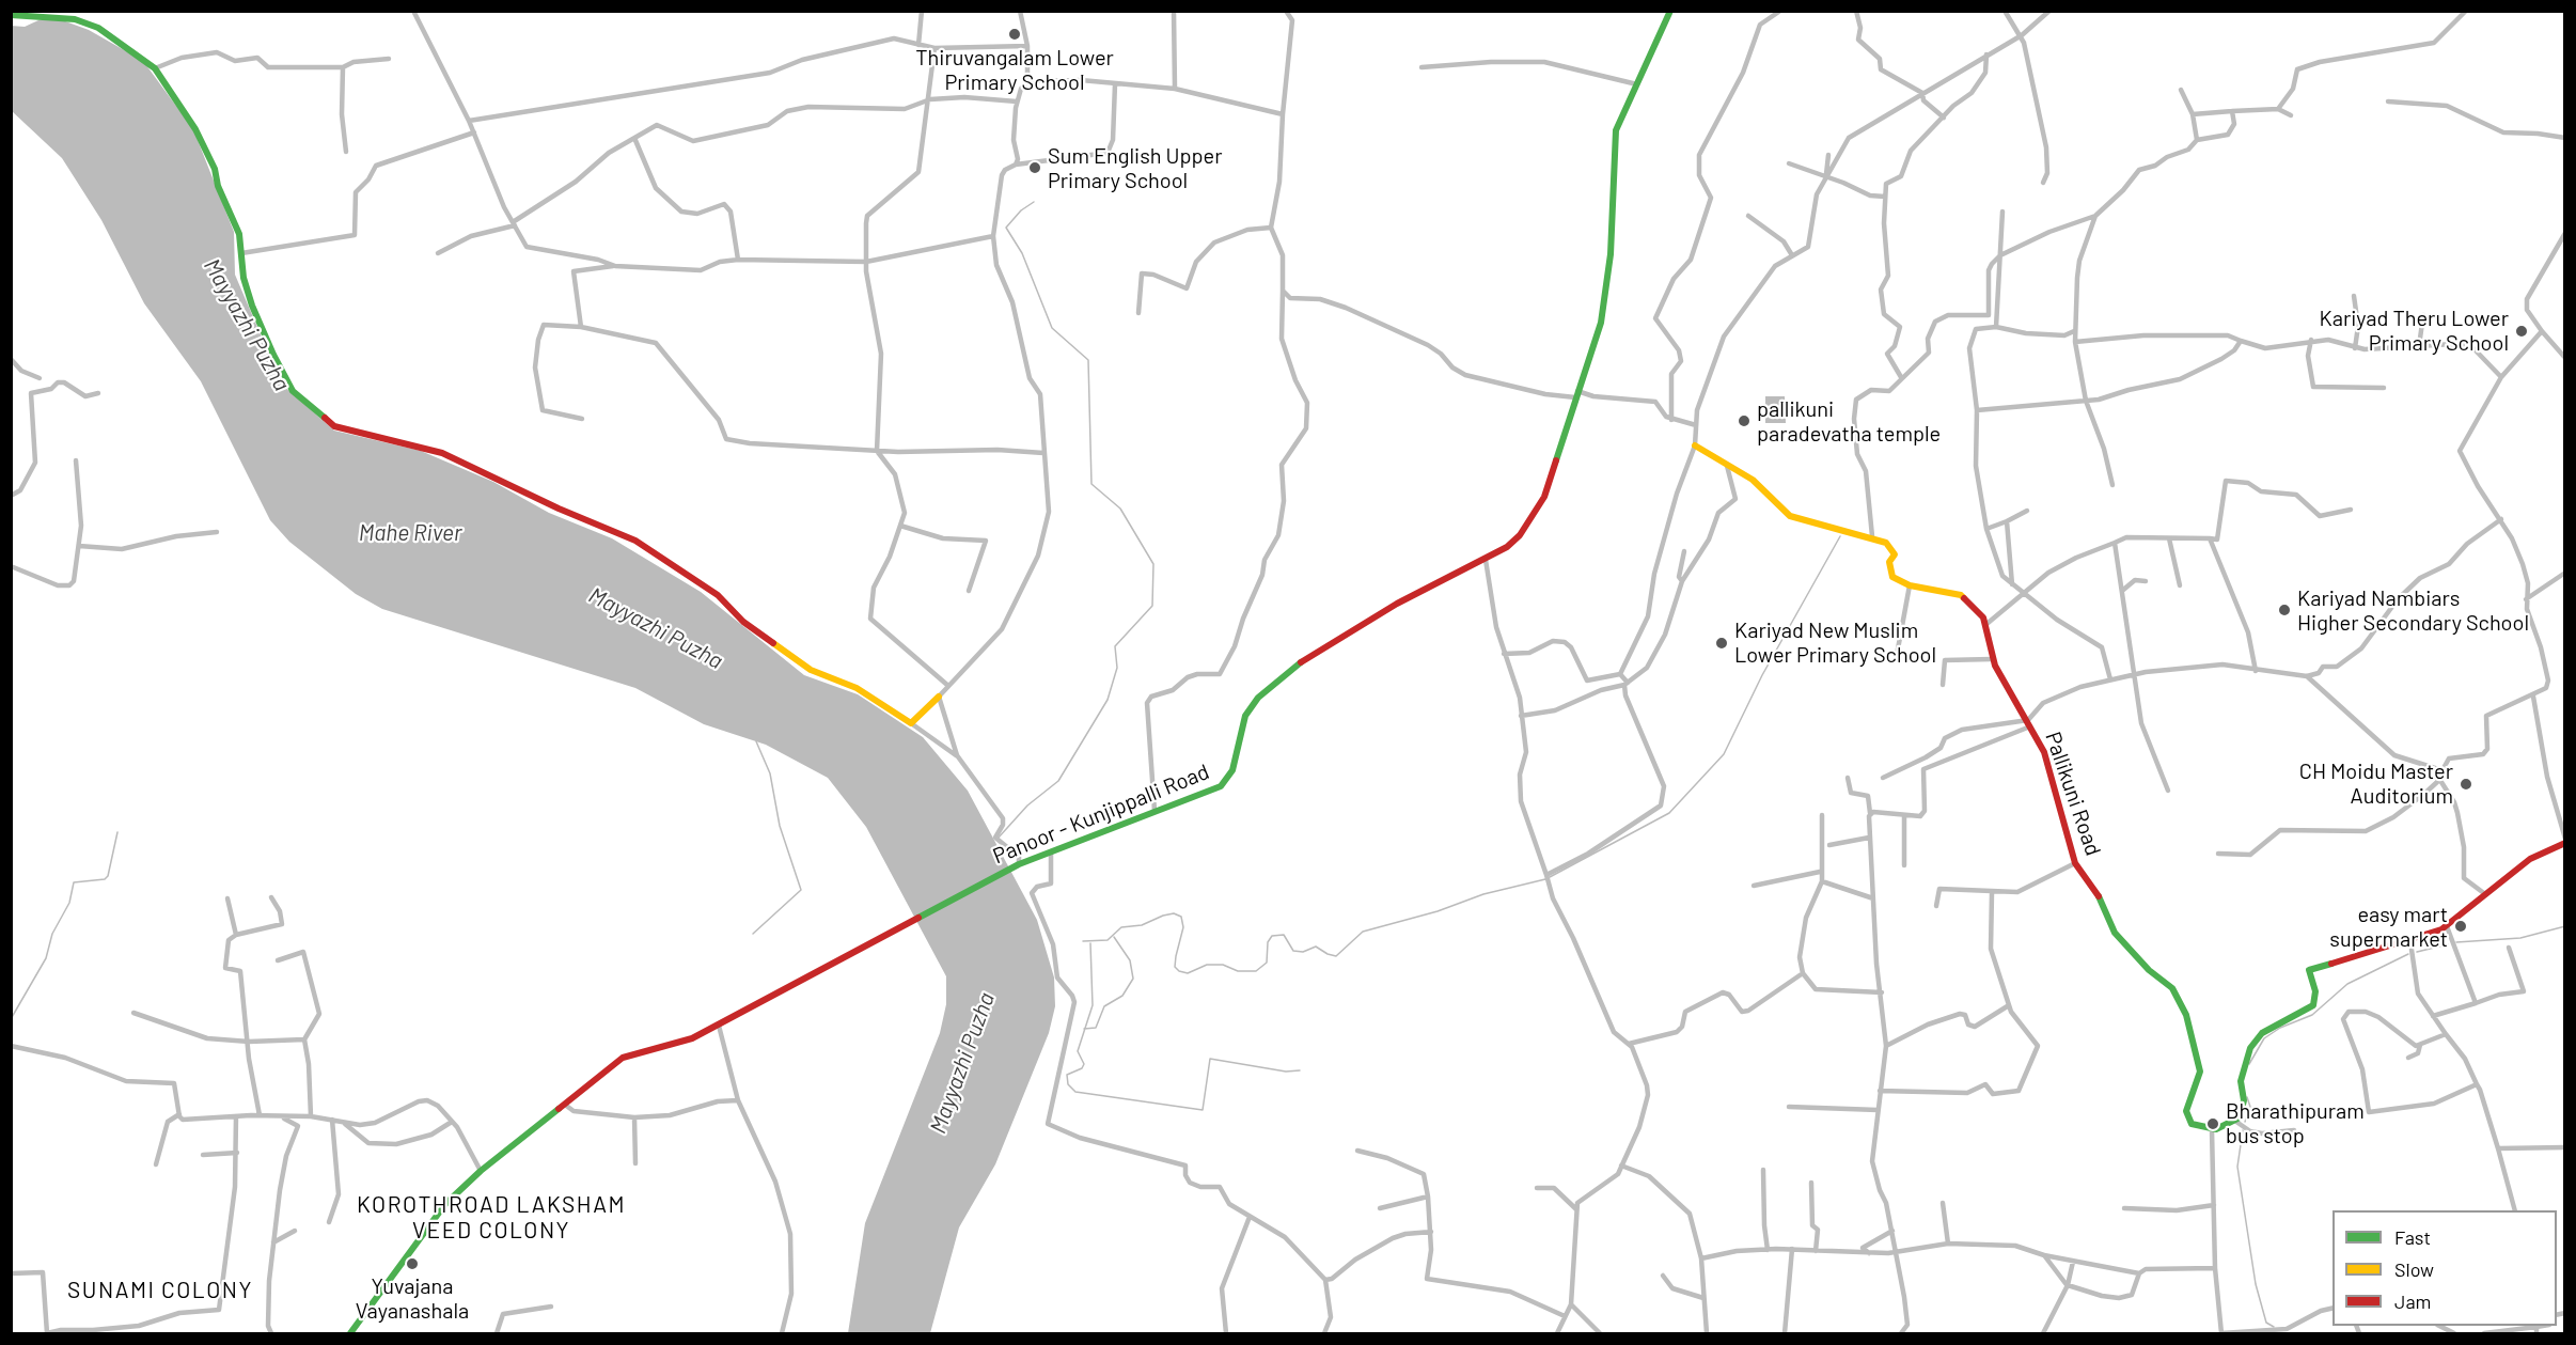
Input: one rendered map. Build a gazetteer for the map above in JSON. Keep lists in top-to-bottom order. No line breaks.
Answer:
{"streets":{"street":["Pallikuni Road","Panoor - Kunjippalli Road"]},"districts":["KOROTHROAD LAKSHAM VEED COLONY","SUNAMI COLONY"],"water":["Mayyazhi Puzha","Mahe River"],"places":["Thiruvangalam Lower Primary School","Sum English Upper Primary School","Kariyad Theru Lower Primary School","pallikuni paradevatha temple","Kariyad Nambiars Higher Secondary School","Kariyad New Muslim Lower Primary School","CH Moidu Master Auditorium","easy mart supermarket","Bharathipuram bus stop","Yuvajana Vayanashala"],"legend":["Fast","Slow","Jam"]}
